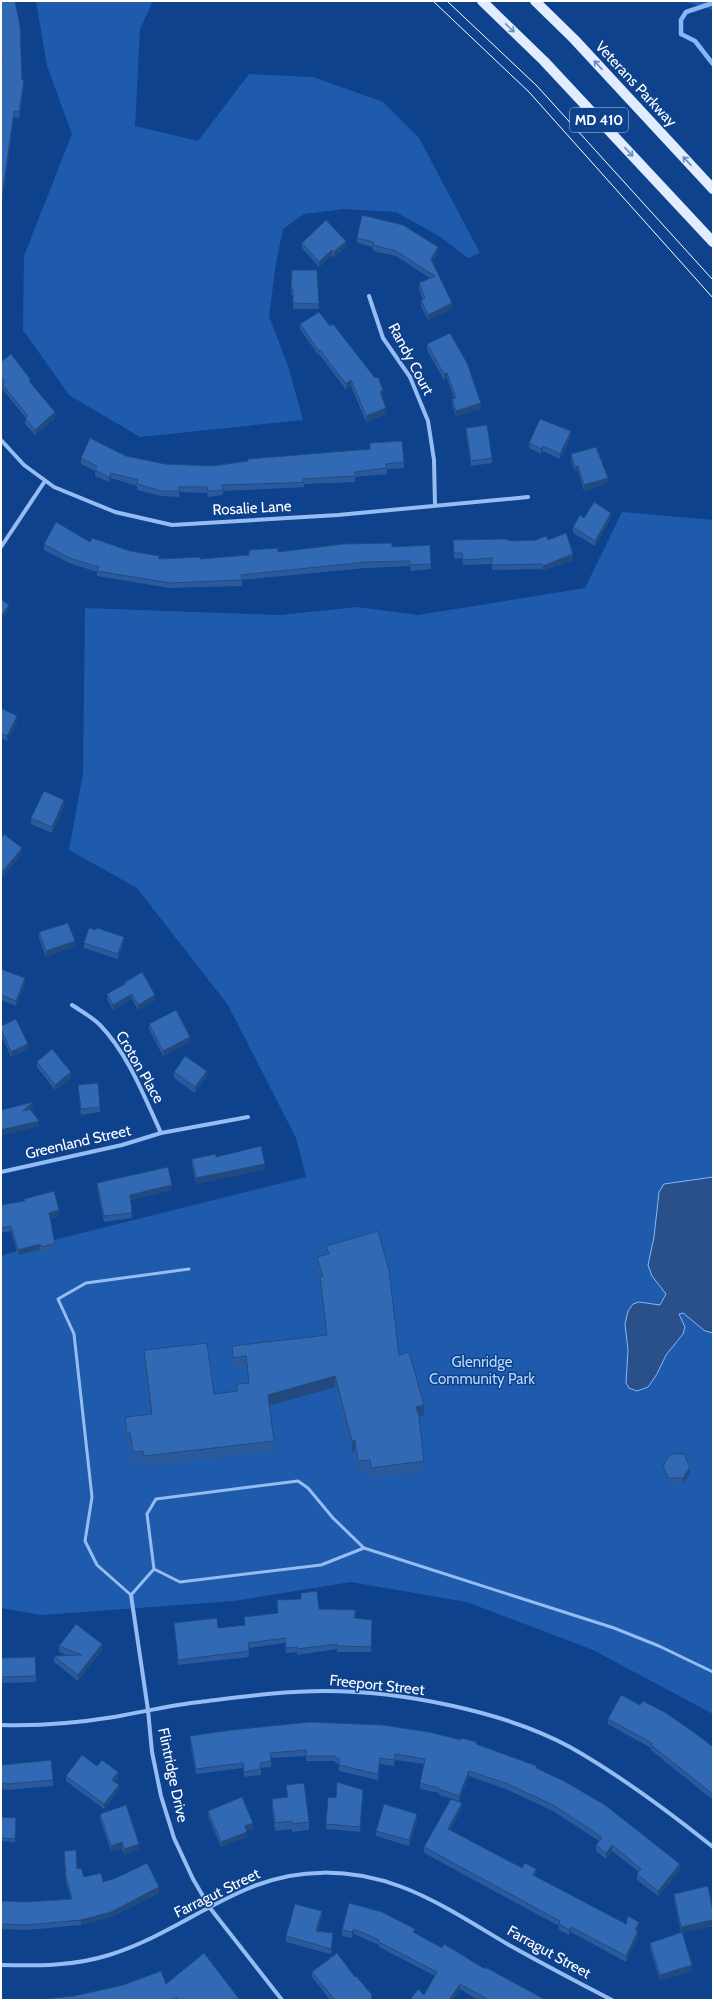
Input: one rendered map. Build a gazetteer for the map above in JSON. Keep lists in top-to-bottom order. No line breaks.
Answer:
{"streets":{"main road":["Veterans Parkway","MD 410"],"street":["Randy Court","Rosalie Lane","Croton Place","Greenland Street","Freeport Street","Flintridge Drive","Farragut Street"]},"crossings":[["Randy Court","Rosalie Lane"],["Croton Place","Greenland Street"],["Freeport Street","Flintridge Drive"],["Flintridge Drive","Farragut Street"]],"parks":["Glenridge Community Park"]}
